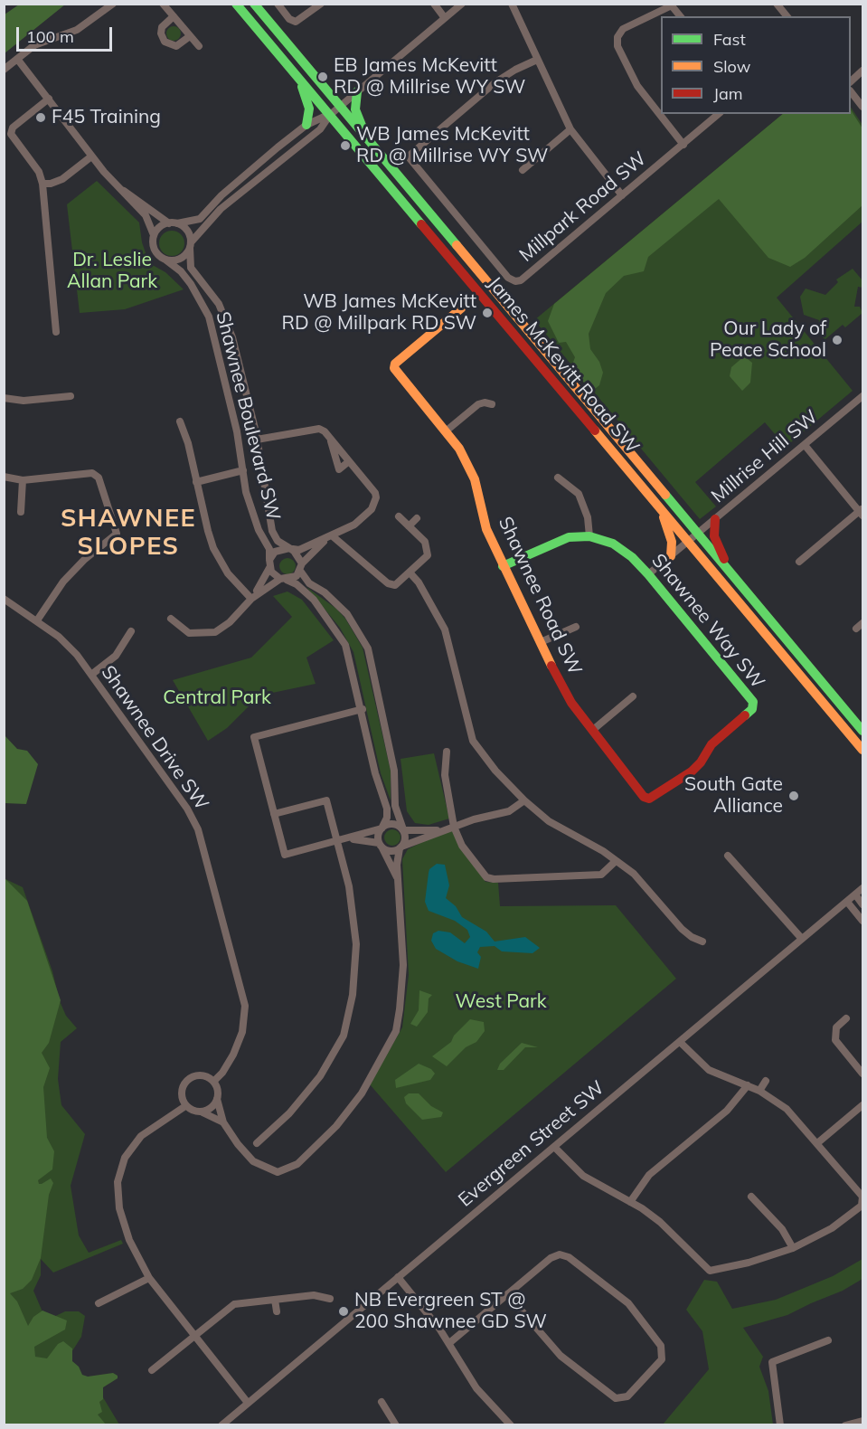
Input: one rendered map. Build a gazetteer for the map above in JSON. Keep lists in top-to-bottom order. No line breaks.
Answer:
{"streets":{"main road":["James McKevitt Road SW","Shawnee Road SW","Shawnee Way SW"],"street":["Millpark Road SW","Shawnee Boulevard SW","Millrise Hill SW","Shawnee Drive SW","Evergreen Street SW"]},"crossings":[["James McKevitt Road SW","Millrise Hill SW"],["Millrise Hill SW","Shawnee Way SW"],["Shawnee Road SW","Shawnee Way SW"]],"districts":["SHAWNEE SLOPES"],"parks":["Dr. Leslie Allan Park","Central Park","West Park"],"places":["EB James McKevitt RD @ Millrise WY SW","F45 Training","WB James McKevitt RD @ Millrise WY SW","WB James McKevitt RD @ Millpark RD SW","Our Lady of Peace School","South Gate Alliance","NB Evergreen ST @ 200 Shawnee GD SW"],"legend":["Fast","Slow","Jam"],"scale_bar":"100 m"}
